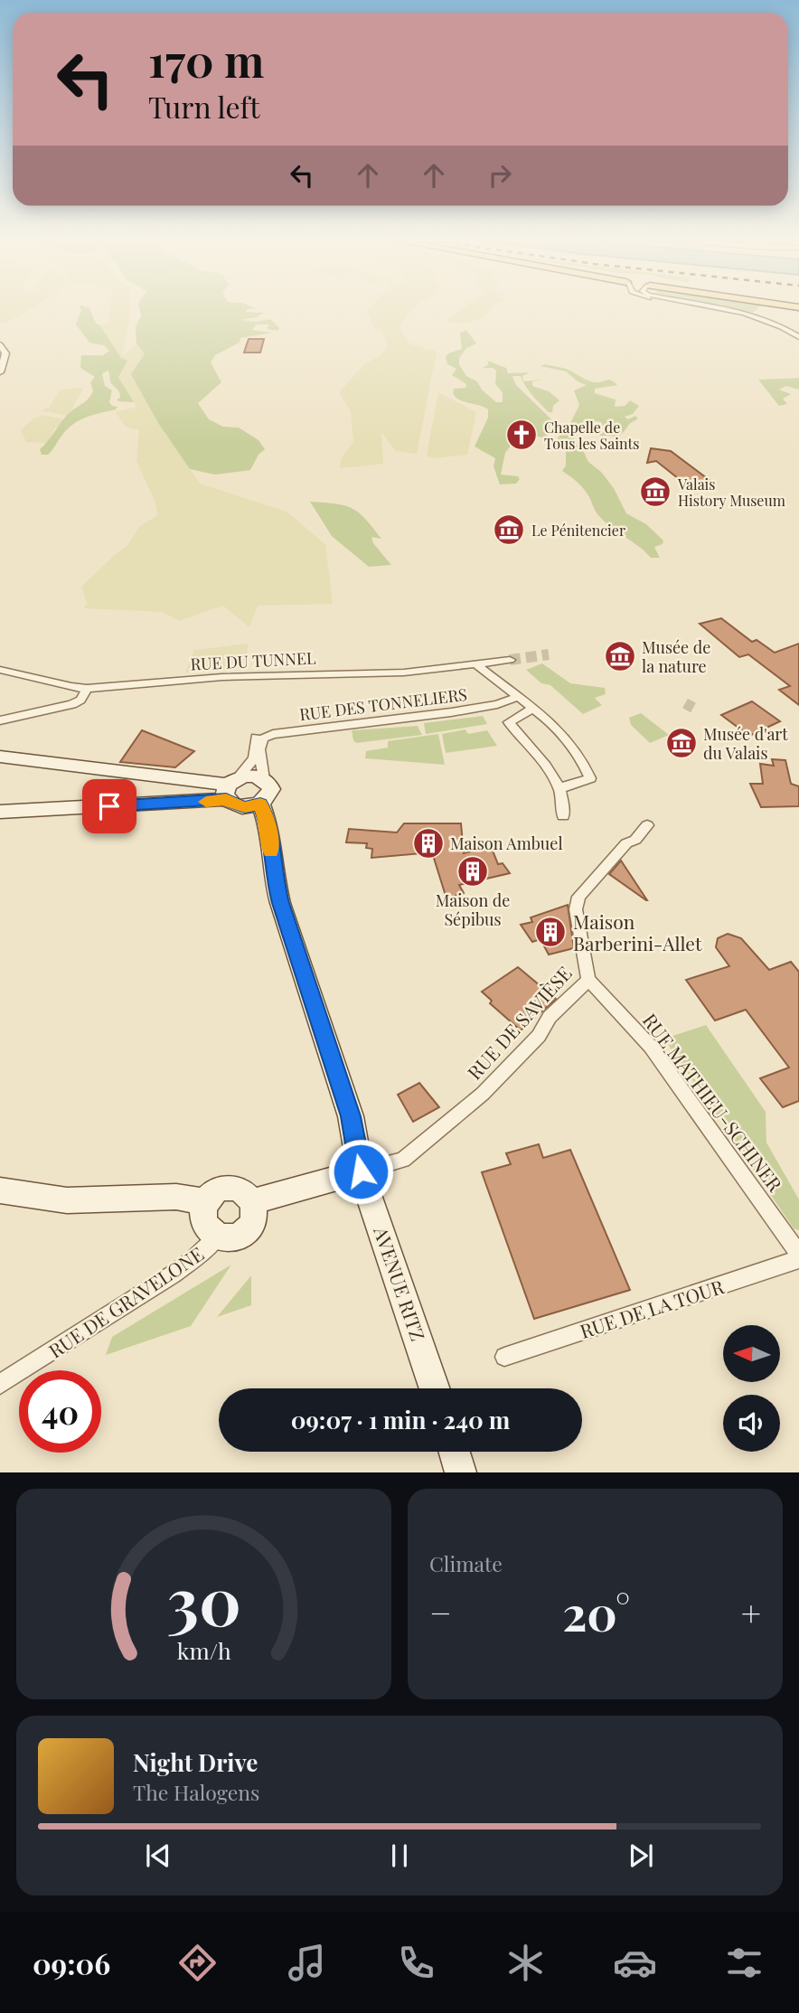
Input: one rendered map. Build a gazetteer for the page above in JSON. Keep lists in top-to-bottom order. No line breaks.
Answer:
{"streets":{"street":["RUE DU TUNNEL","RUE DES TONNELIERS","RUE DE SAVIÈSE","RUE MATHIEU-SCHINER","AVENUE RITZ","RUE DE GRAVELONE","RUE DE LA TOUR"]},"crossings":[["RUE DES TONNELIERS","AVENUE RITZ"],["RUE DE SAVIÈSE","RUE MATHIEU-SCHINER"],["RUE DE SAVIÈSE","AVENUE RITZ"]],"places":{"church":["Chapelle de Tous les Saints"],"museum":["Valais History Museum","Le Pénitencier","Musée de la nature","Musée d'art du Valais"],"building":["Maison Ambuel","Maison de Sépibus","Maison Barberini-Allet"]},"north":"left","page":{"turn":["170 m","Turn left"],"limit":"40","trip":"09:07 · 1 min · 240 m","tile":"Climate","heat":["−","20°","+"],"song":["Night Drive","The Halogens"],"tabs":"09:06","gauge":["30","km/h"]}}
